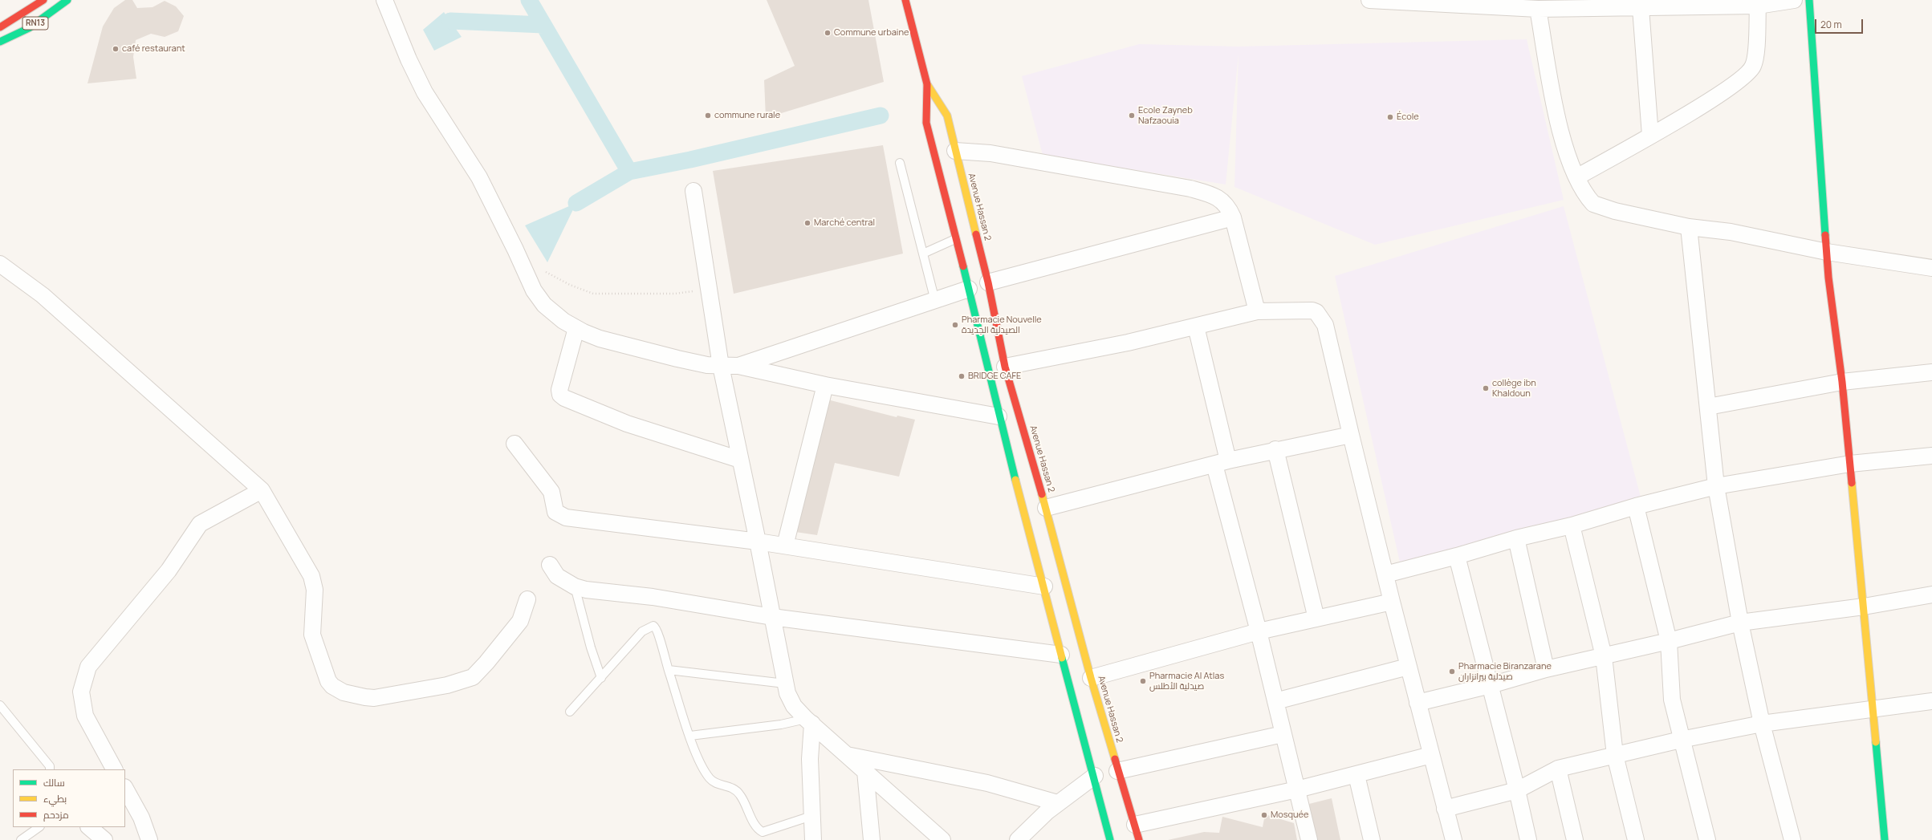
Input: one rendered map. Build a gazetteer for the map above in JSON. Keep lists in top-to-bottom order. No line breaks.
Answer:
{"streets":{"main road":["RN13","Avenue Hassan 2"]},"places":["Commune urbaine","café restaurant","commune rurale","Ecole Zayneb Nafzaouia","École","Marché central","Pharmacie Nouvelle الصيدلية الجديدة","BRIDGE CAFE","collège ibn Khaldoun","Pharmacie Biranzarane صيدلية بيرانزاران","Pharmacie Al Atlas صيدلية الأطلس","Mosquée"],"legend":["سالك","بطيء","مزدحم"],"scale_bar":"20 m"}
